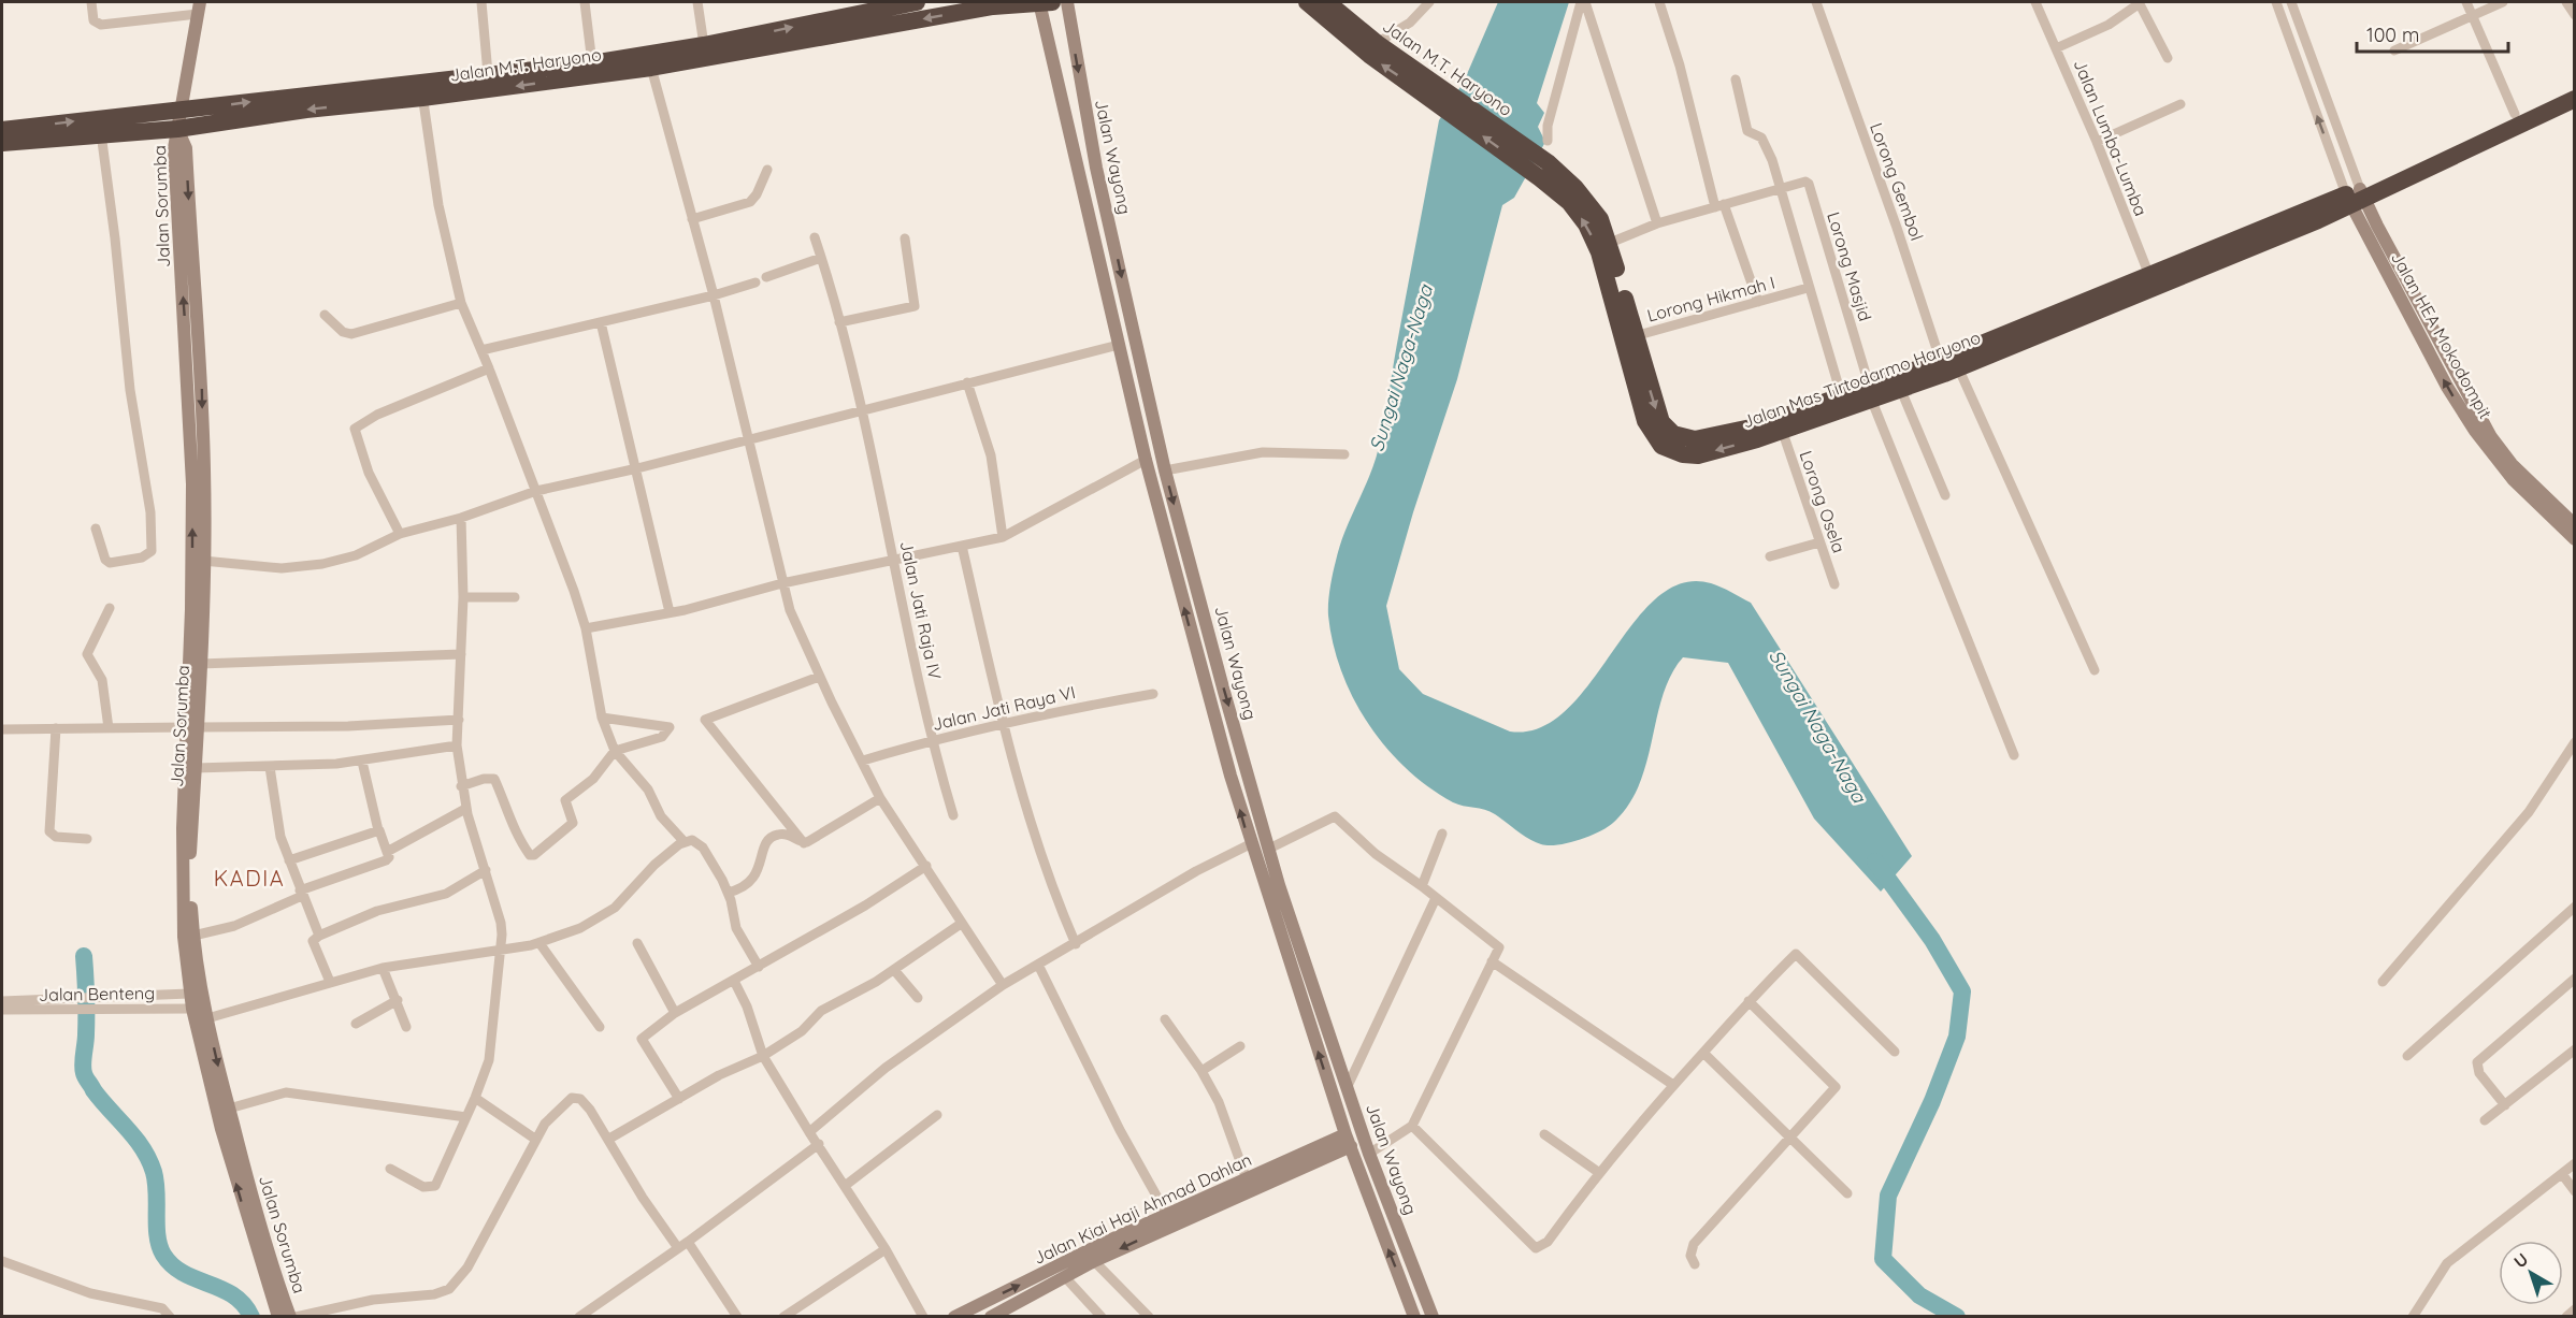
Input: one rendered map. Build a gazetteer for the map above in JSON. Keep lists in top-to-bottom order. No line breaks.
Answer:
{"streets":{"highway":["Jalan M.T. Haryono","Jalan Mas Tirtodarmo Haryono"],"main road":["Jalan Wayong","Jalan Sorumba","Jalan HEA Mokodompit","Jalan Kiai Haji Ahmad Dahlan"],"street":["Jalan Lumba-Lumba","Lorong Gembol","Lorong Masjid","Lorong Hikmah I","Lorong Osela","Jalan Jati Raja IV","Jalan Jati Raya VI","Jalan Benteng"]},"crossings":[["Jalan M.T. Haryono","Jalan Wayong"],["Jalan M.T. Haryono","Jalan Sorumba"],["Jalan M.T. Haryono","Jalan Mas Tirtodarmo Haryono"],["Jalan Lumba-Lumba","Jalan Mas Tirtodarmo Haryono"],["Jalan Wayong","Jalan Kiai Haji Ahmad Dahlan"],["Lorong Gembol","Jalan Mas Tirtodarmo Haryono"],["Jalan Sorumba","Jalan Benteng"],["Lorong Masjid","Jalan Mas Tirtodarmo Haryono"],["Lorong Hikmah I","Jalan Mas Tirtodarmo Haryono"],["Jalan HEA Mokodompit","Jalan Mas Tirtodarmo Haryono"],["Jalan Mas Tirtodarmo Haryono","Lorong Osela"],["Jalan Jati Raja IV","Jalan Jati Raya VI"]],"districts":["KADIA"],"water":["Sungai Naga-Naga"],"scale_bar":"100 m","north":"top left"}
